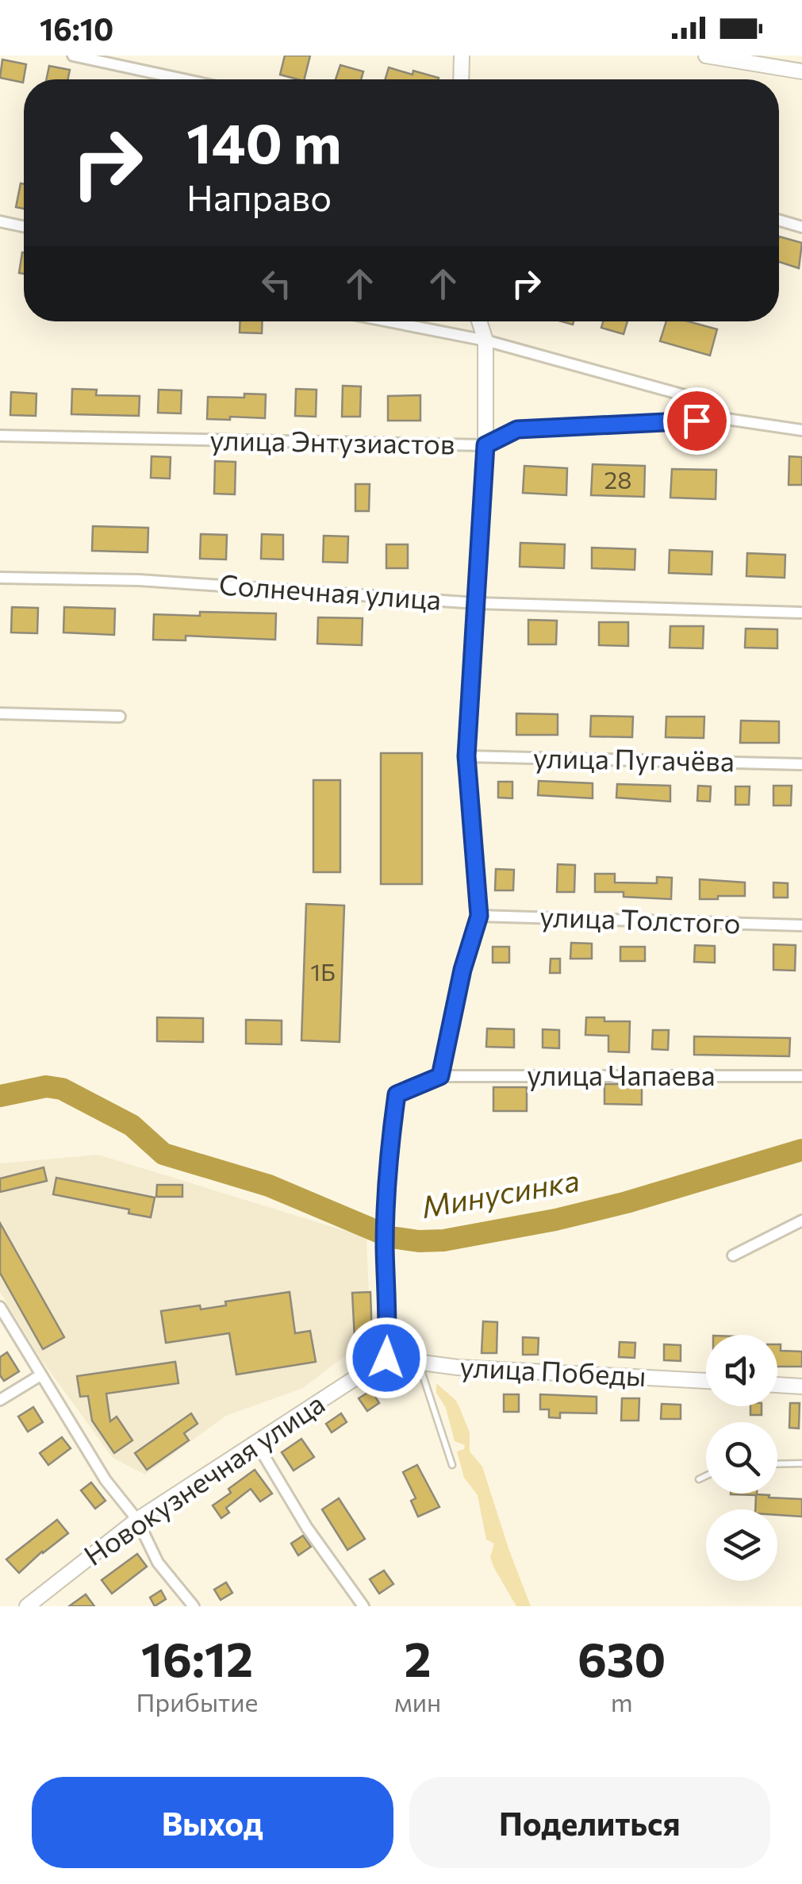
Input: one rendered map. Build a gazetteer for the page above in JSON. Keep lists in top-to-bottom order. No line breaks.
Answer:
{"streets":{"street":["улица Энтузиастов","Солнечная улица","улица Пугачёва","улица Толстого","улица Чапаева","улица Победы","Новокузнечная улица"]},"crossings":[["улица Победы","Новокузнечная улица"]],"water":["Минусинка"],"house_numbers":["28","1Б"],"page":{"status":"16:10","turn":["140 m","Направо"],"eta":["16:12","Прибытие","2","мин","630","m"],"buttons":["Выход","Поделиться"]}}
